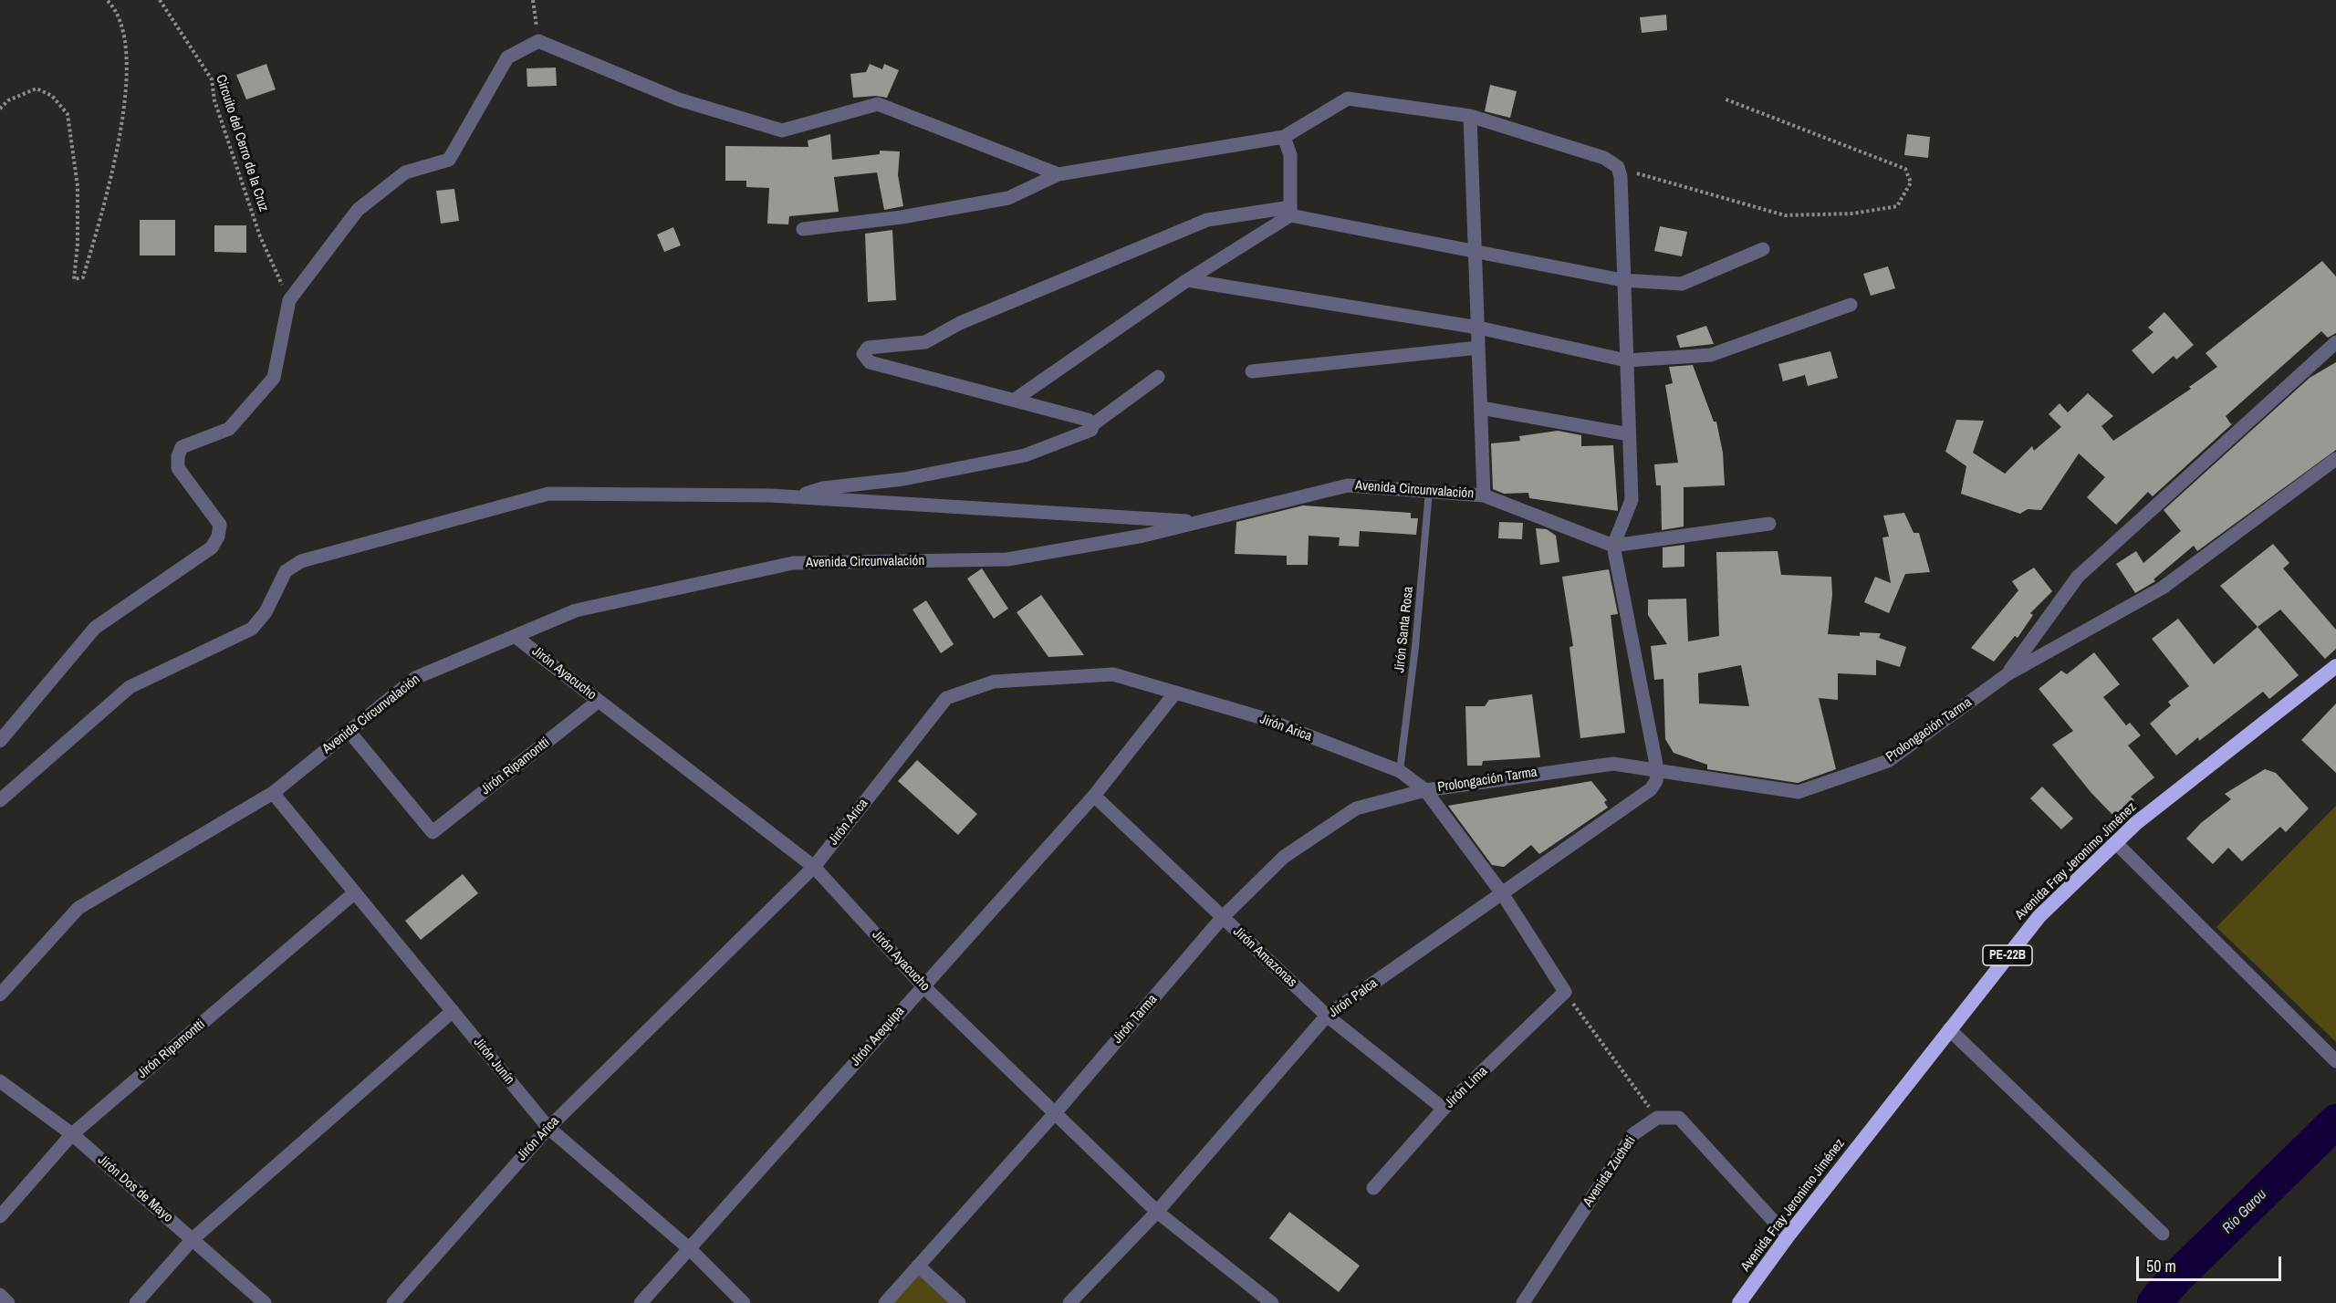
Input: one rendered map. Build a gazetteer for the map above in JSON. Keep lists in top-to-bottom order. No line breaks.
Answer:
{"streets":{"highway":["Avenida Fray Jeronimo Jiménez","PE-22B"],"street":["Avenida Circunvalación","Jirón Ayacucho","Jirón Arica","Prolongación Tarma","Jirón Ripamontti","Jirón Amazonas","Jirón Palca","Jirón Tarma","Jirón Arequipa","Jirón Junín","Jirón Lima","Avenida Zucheti","Jirón Dos de Mayo"],"lane":["Jirón Santa Rosa"],"path":["Circuito del Cerro de la Cruz"]},"crossings":[["Avenida Circunvalación","Jirón Santa Rosa"],["Avenida Circunvalación","Jirón Ayacucho"],["Avenida Circunvalación","Jirón Ripamontti"],["Avenida Circunvalación","Jirón Junín"],["Jirón Santa Rosa","Jirón Arica"],["Jirón Ayacucho","Jirón Arica"],["Jirón Ayacucho","Jirón Ripamontti"],["Jirón Ayacucho","Jirón Palca"],["Jirón Ayacucho","Jirón Tarma"],["Jirón Ayacucho","Jirón Arequipa"],["Jirón Arica","Prolongación Tarma"],["Jirón Arica","Jirón Palca"],["Jirón Arica","Jirón Tarma"],["Jirón Arica","Jirón Arequipa"],["Jirón Arica","Jirón Junín"],["Jirón Arica","Jirón Lima"],["Prolongación Tarma","Jirón Palca"],["Prolongación Tarma","Jirón Tarma"],["Jirón Ripamontti","Jirón Junín"],["Jirón Ripamontti","Jirón Dos de Mayo"],["Jirón Amazonas","Jirón Palca"],["Jirón Amazonas","Jirón Tarma"],["Jirón Amazonas","Jirón Arequipa"],["Jirón Amazonas","Jirón Lima"],["Jirón Arequipa","Jirón Junín"]],"water":["Río Garou"],"scale_bar":"50 m"}
